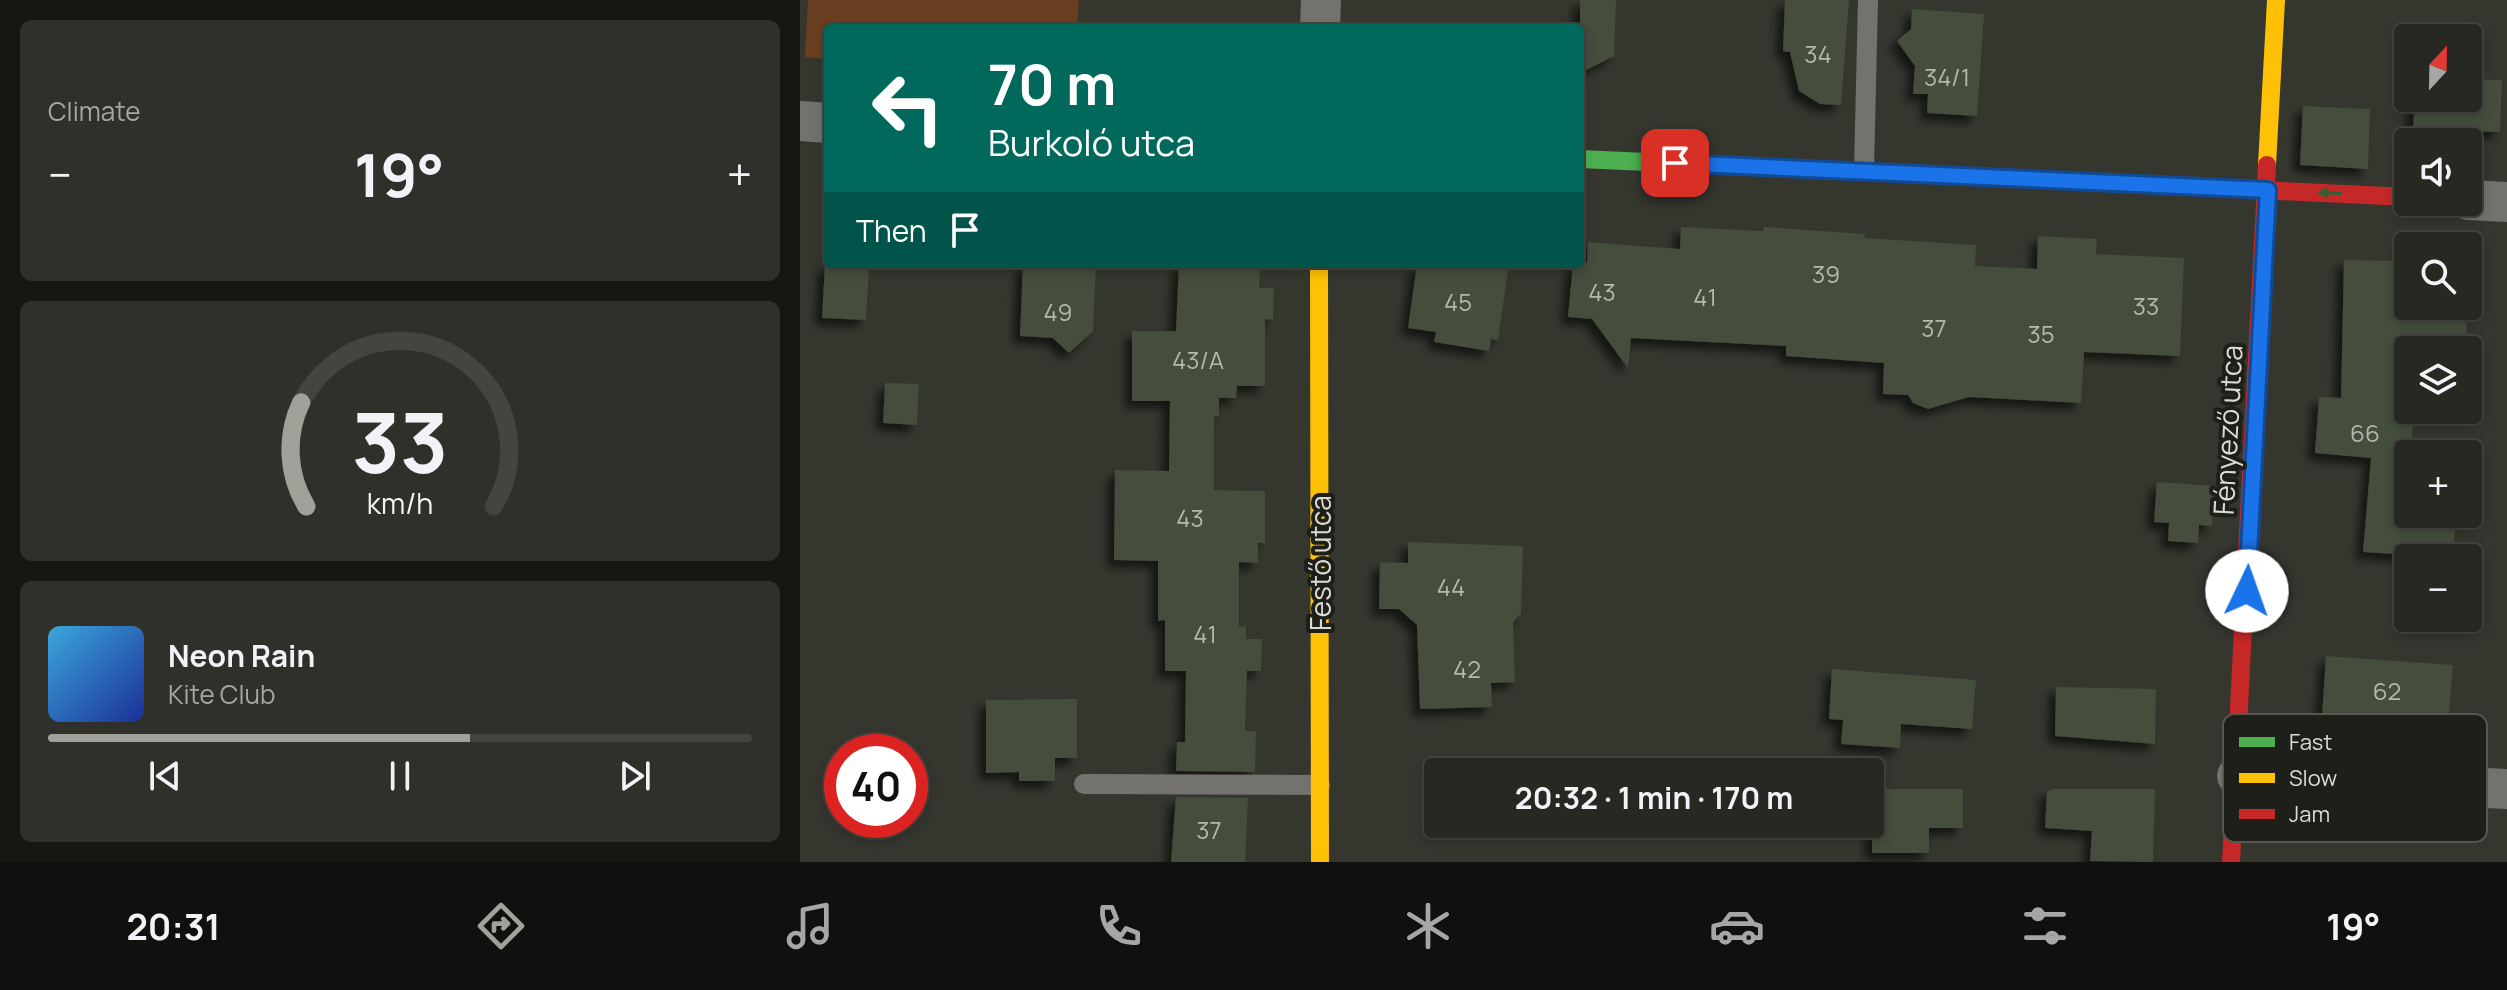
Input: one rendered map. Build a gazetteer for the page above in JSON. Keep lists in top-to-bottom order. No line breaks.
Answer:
{"streets":{"street":["Fényező utca","Festő utca"]},"house_numbers":["34","34/1","39","43","41","45","33","49","37","35","43/A","66","43","44","41","42","62","37"],"legend":["Fast","Slow","Jam"],"north":"top","page":{"tile":"Climate","map_buttons":["+","−"],"turn":["70 m","Burkoló utca"],"heat":["−","19°","+"],"then":"Then","song":["Neon Rain","Kite Club"],"limit":"40","trip":"20:32 · 1 min · 170 m","tabs":["20:31","19°"],"gauge":["33","km/h"]}}
